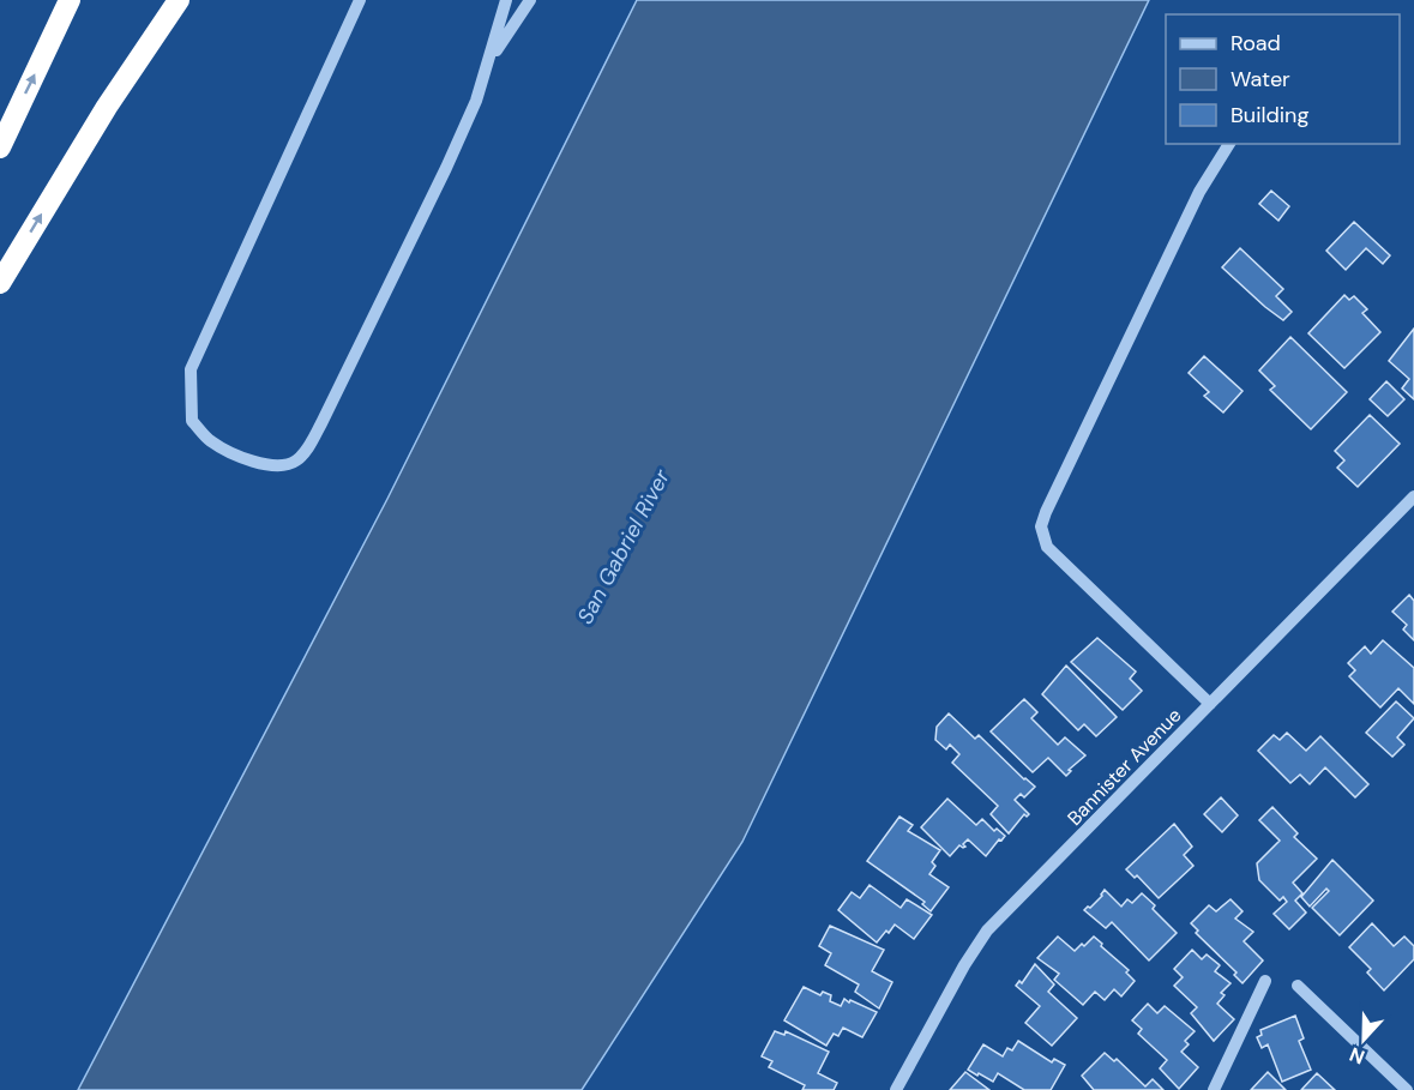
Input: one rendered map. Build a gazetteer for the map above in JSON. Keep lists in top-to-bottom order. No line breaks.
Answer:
{"streets":{"street":["Bannister Avenue"]},"water":["San Gabriel River"],"legend":["Road","Water","Building"],"north":"bottom"}
